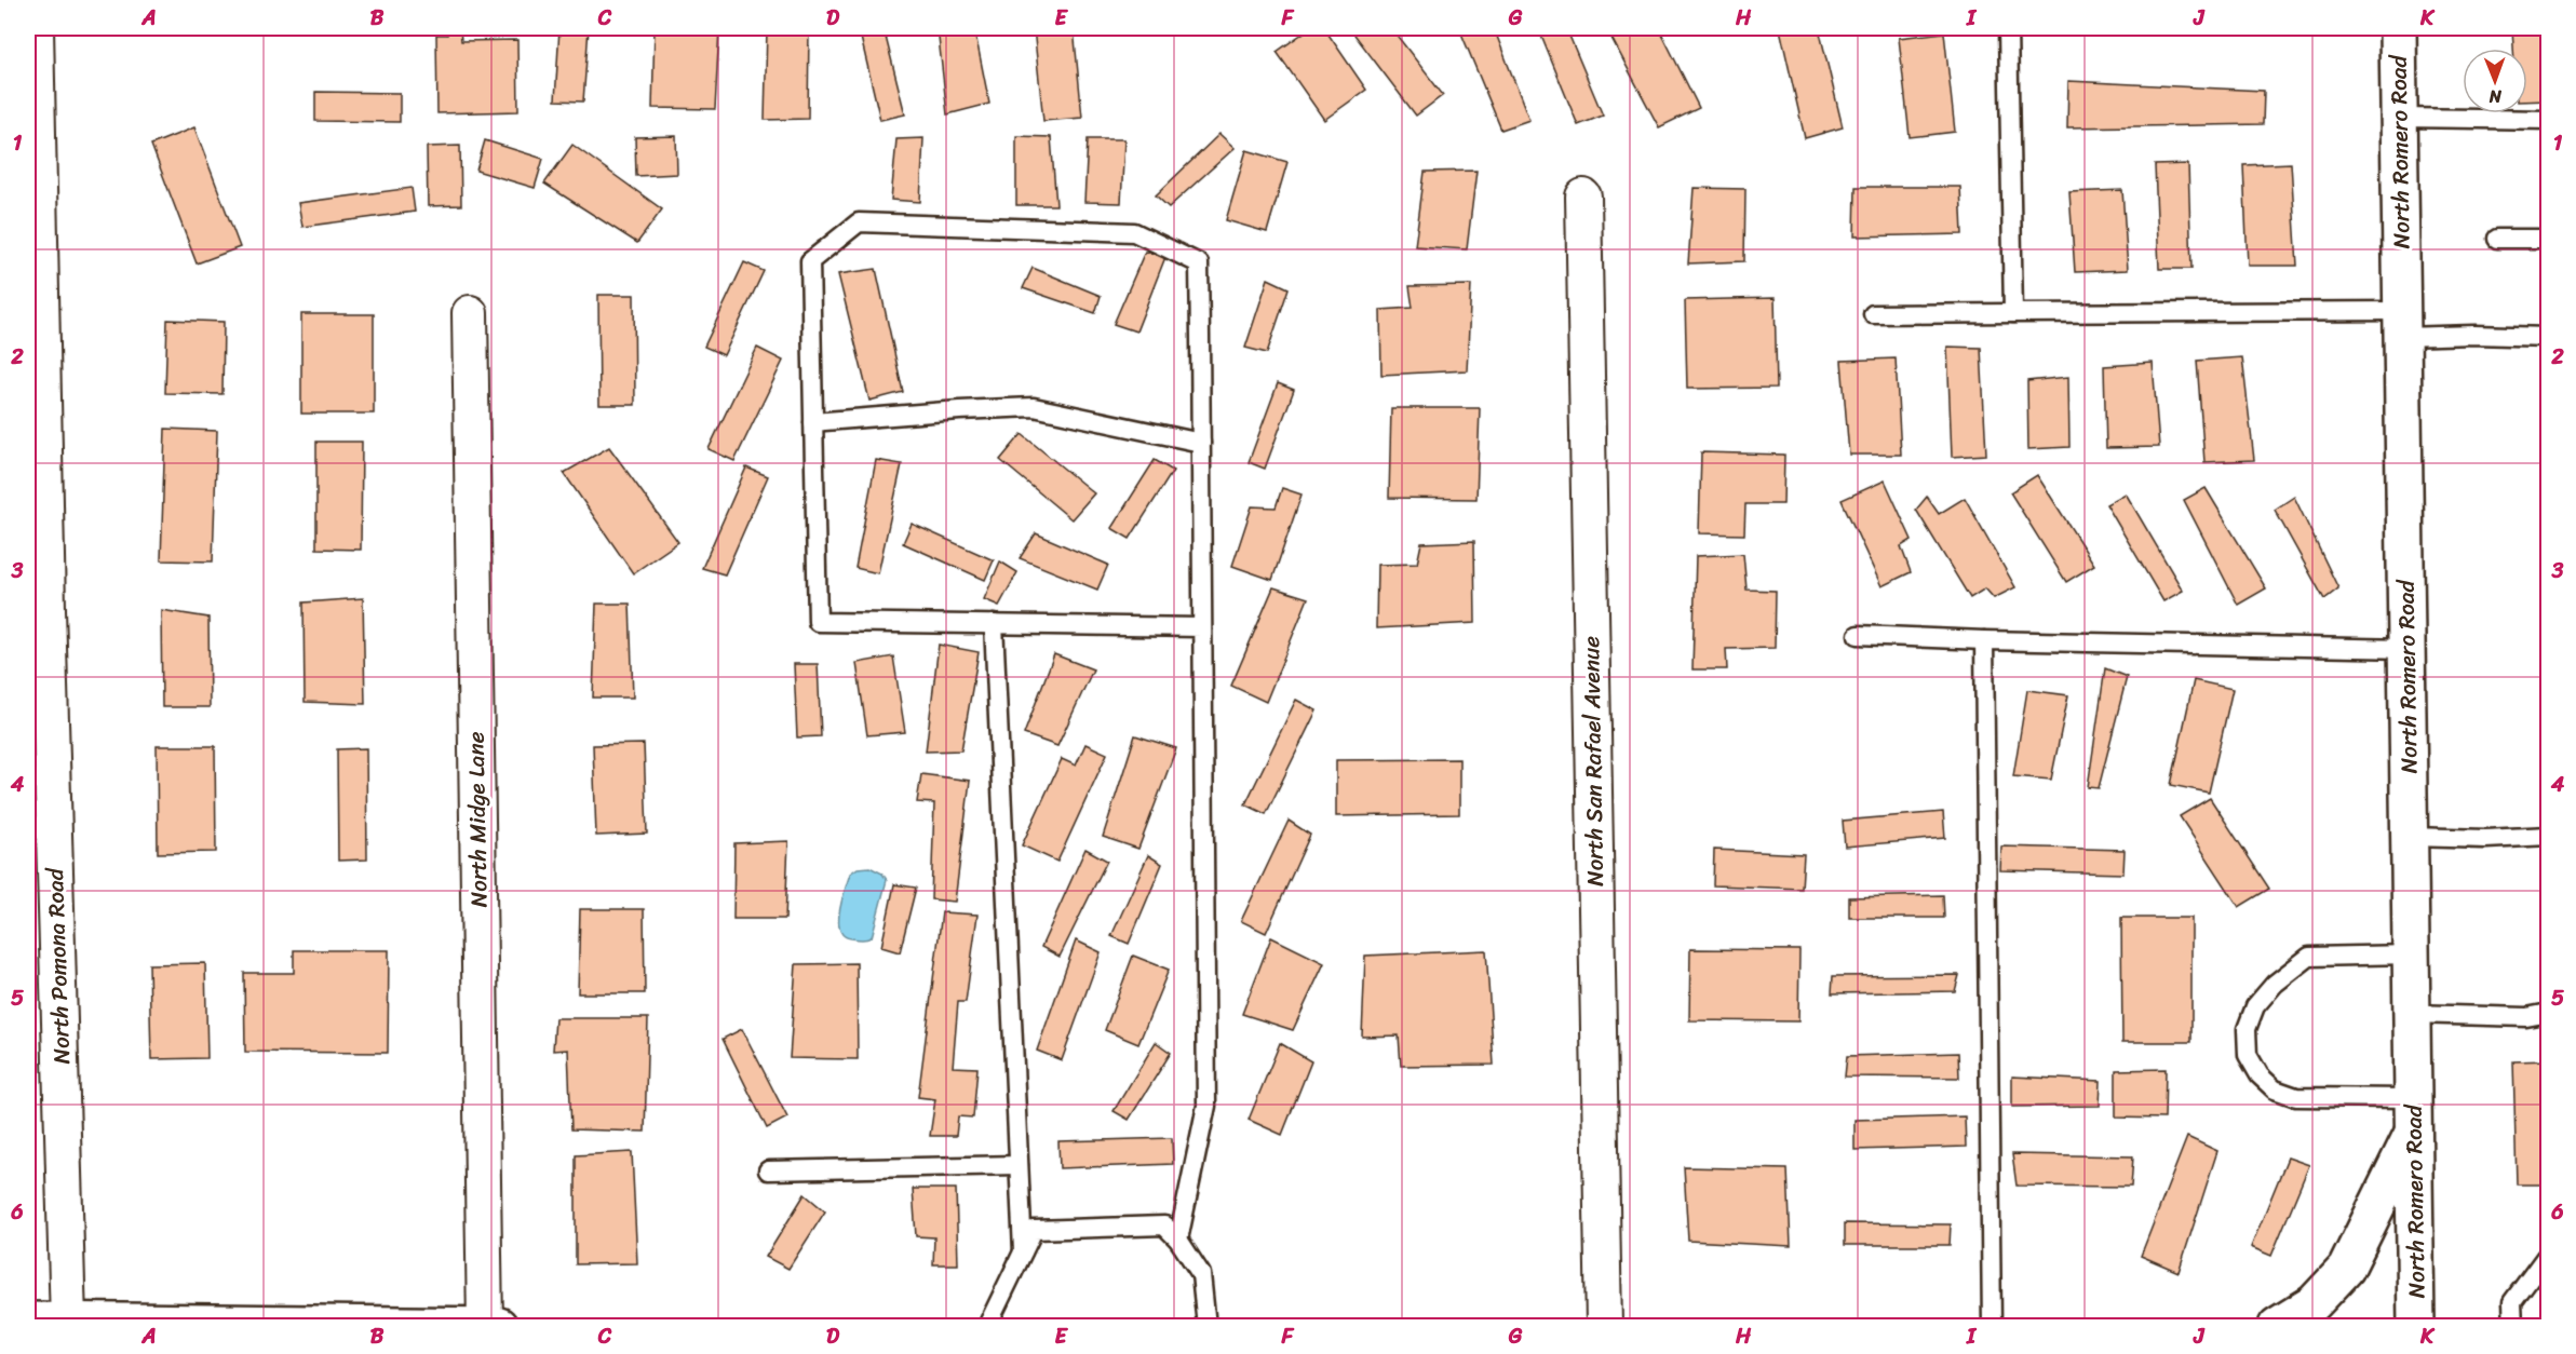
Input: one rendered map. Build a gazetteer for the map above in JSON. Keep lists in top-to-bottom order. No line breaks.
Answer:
{"streets":{"street":["North Romero Road","North San Rafael Avenue","North Midge Lane","North Pomona Road"]},"north":"bottom","grid":{"columns":["A","B","C","D","E","F","G","H","I","J","K"],"rows":["1","2","3","4","5","6"]}}
